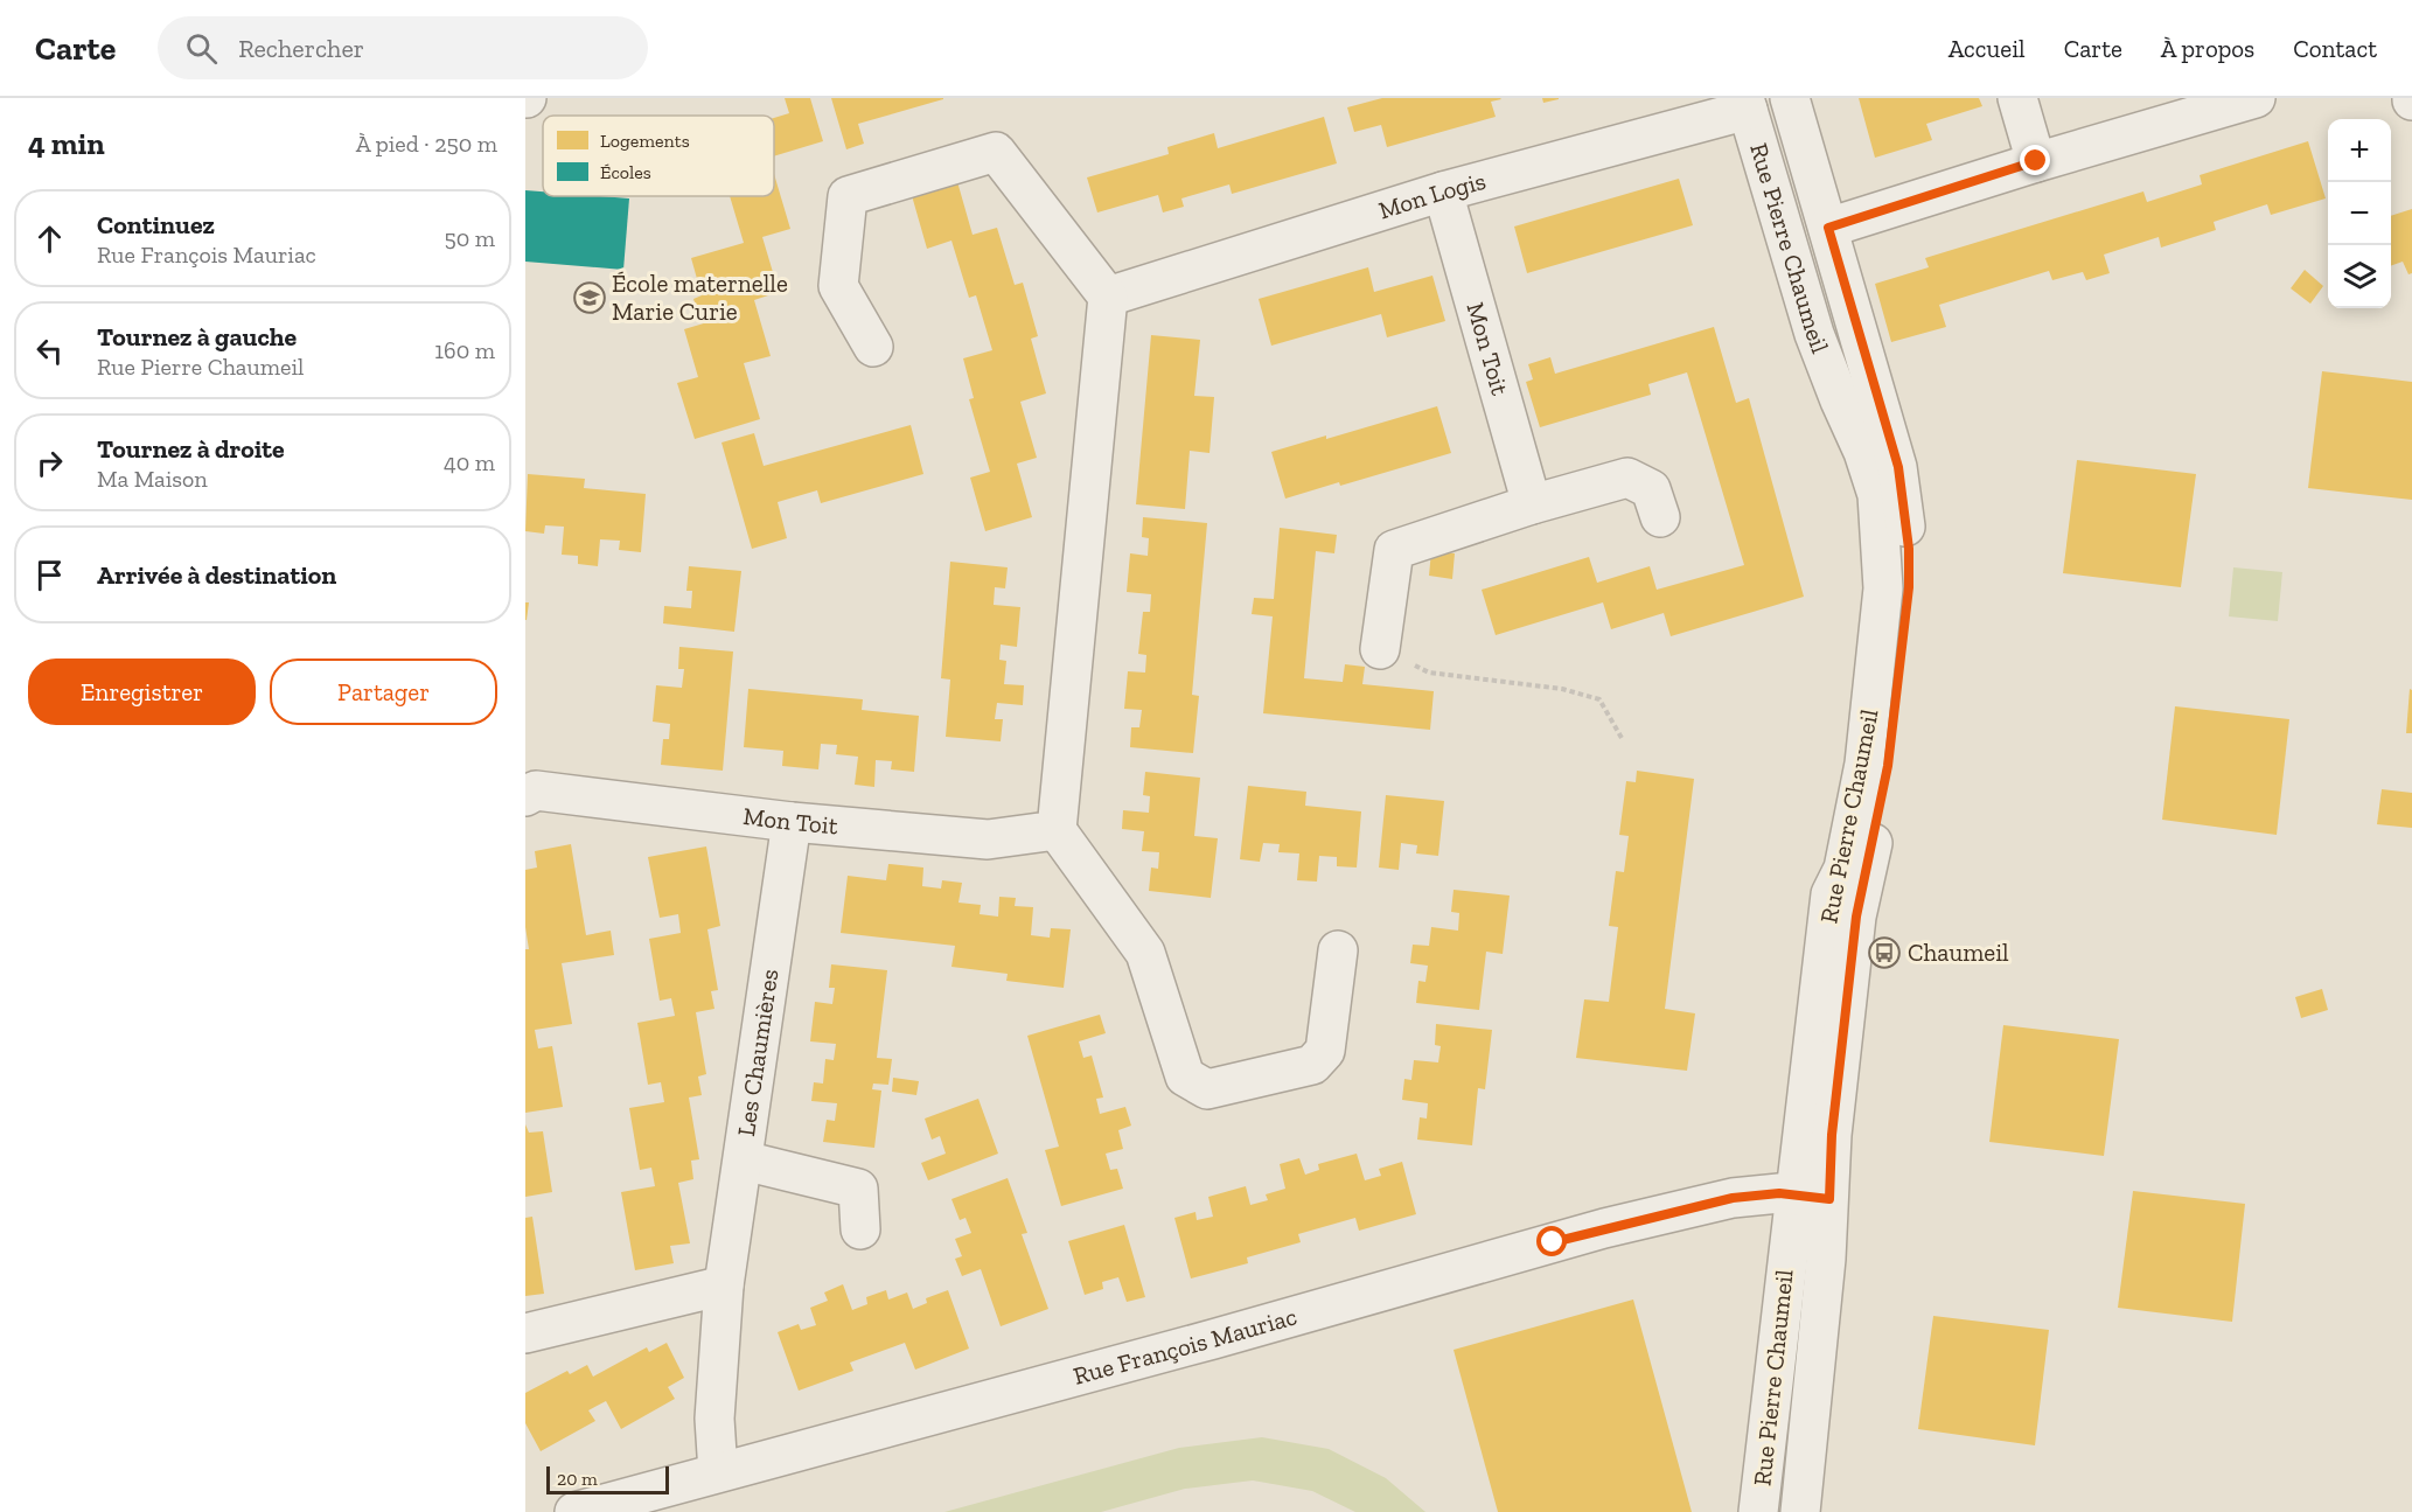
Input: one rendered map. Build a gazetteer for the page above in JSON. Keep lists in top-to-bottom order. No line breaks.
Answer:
{"streets":{"street":["Mon Logis","Rue Pierre Chaumeil","Mon Toit","Les Chaumières","Rue François Mauriac"]},"crossings":[["Mon Logis","Rue Pierre Chaumeil"],["Mon Logis","Mon Toit"],["Rue Pierre Chaumeil","Rue François Mauriac"],["Mon Toit","Les Chaumières"],["Les Chaumières","Rue François Mauriac"]],"places":{"school or university":["École maternelle Marie Curie"],"bus stop":["Chaumeil"]},"legend":["Logements","Écoles"],"scale_bar":"20 m","page":{"header":"Carte","search":"Rechercher","nav":["Accueil","Carte","À propos","Contact"],"heading":["4 min","À pied · 250 m"],"map_buttons":["+","−"],"list":[["Continuez","Rue François Mauriac","50 m"],["Tournez à gauche","Rue Pierre Chaumeil","160 m"],["Tournez à droite","Ma Maison","40 m"],"Arrivée à destination"],"buttons":["Enregistrer","Partager"],"scale":"20 m"}}
